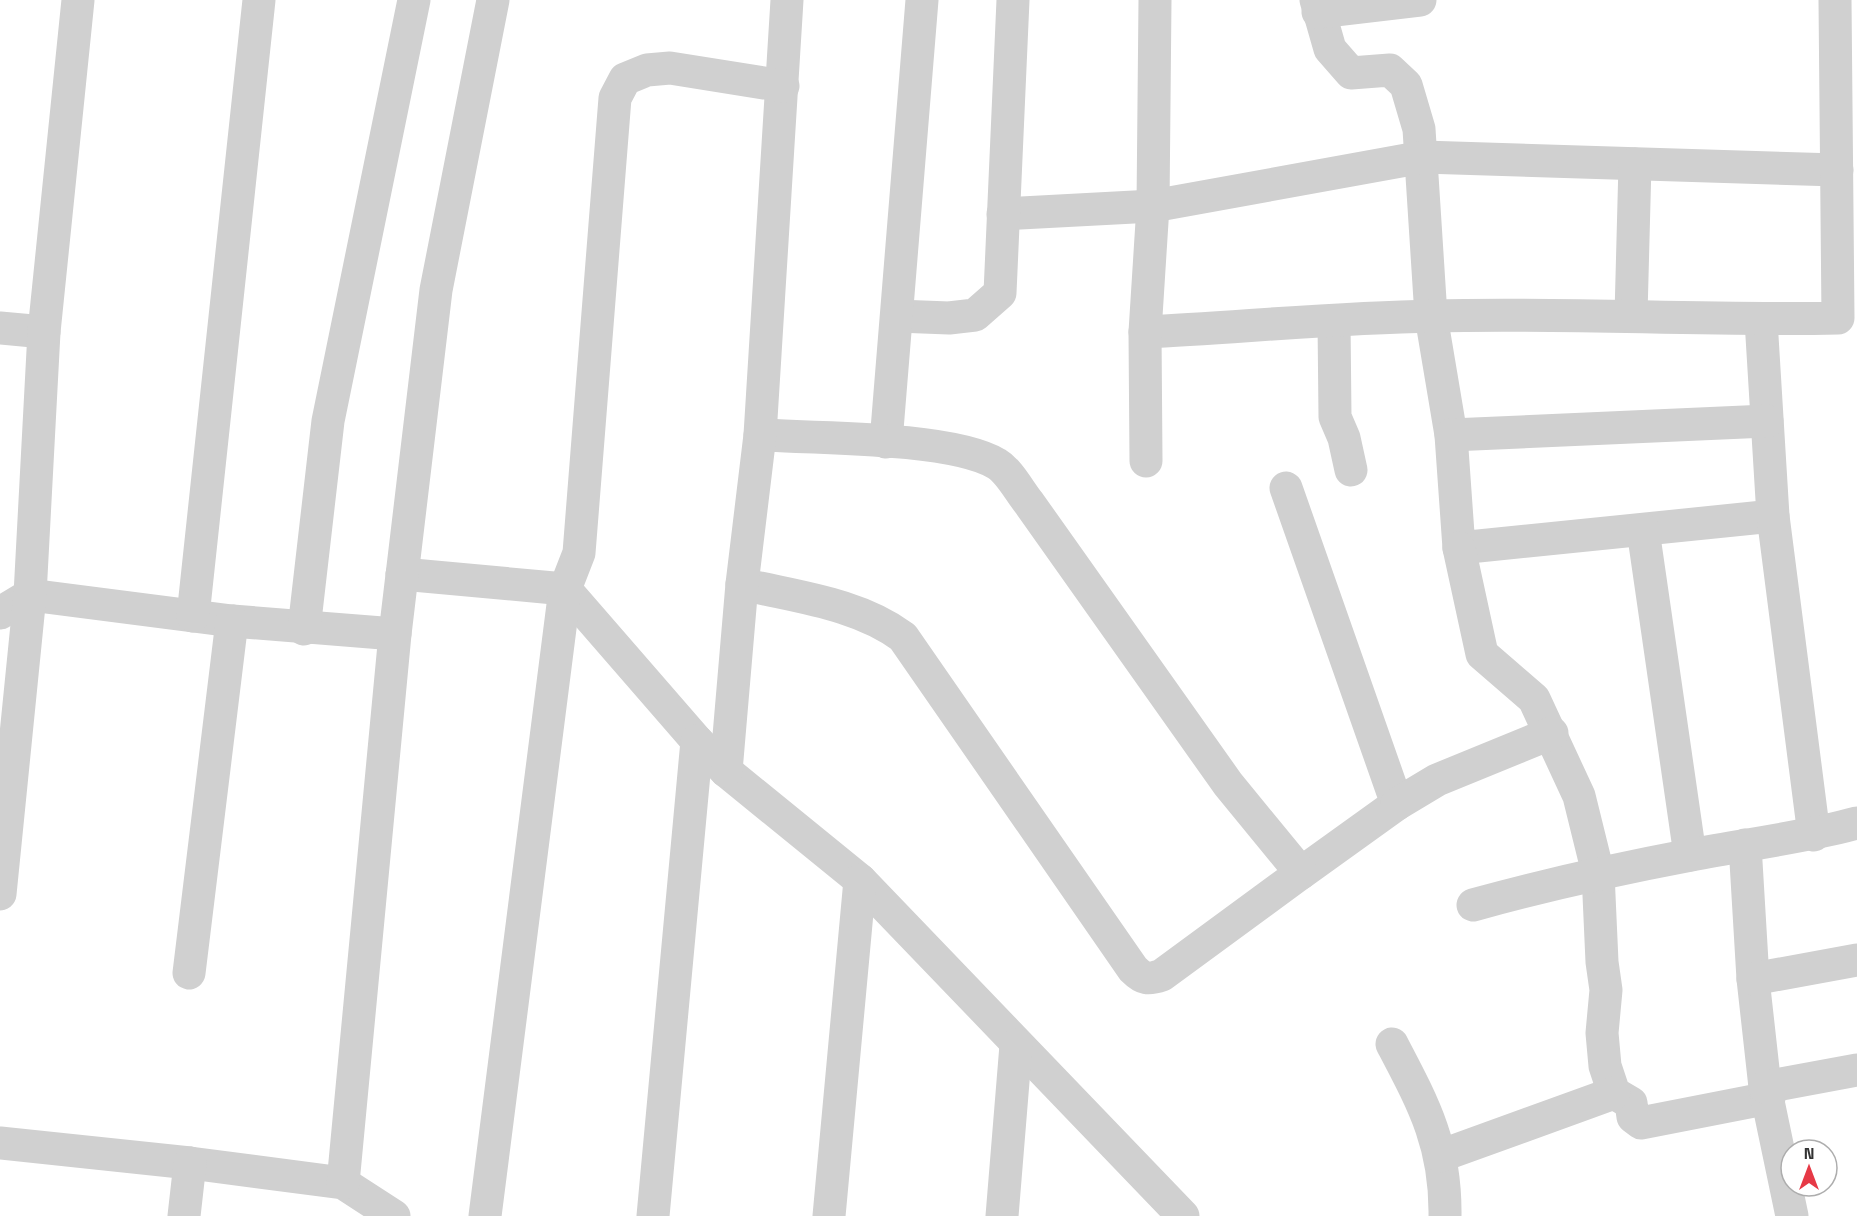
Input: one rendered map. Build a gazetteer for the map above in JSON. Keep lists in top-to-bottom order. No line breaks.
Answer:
{"north":"top"}
